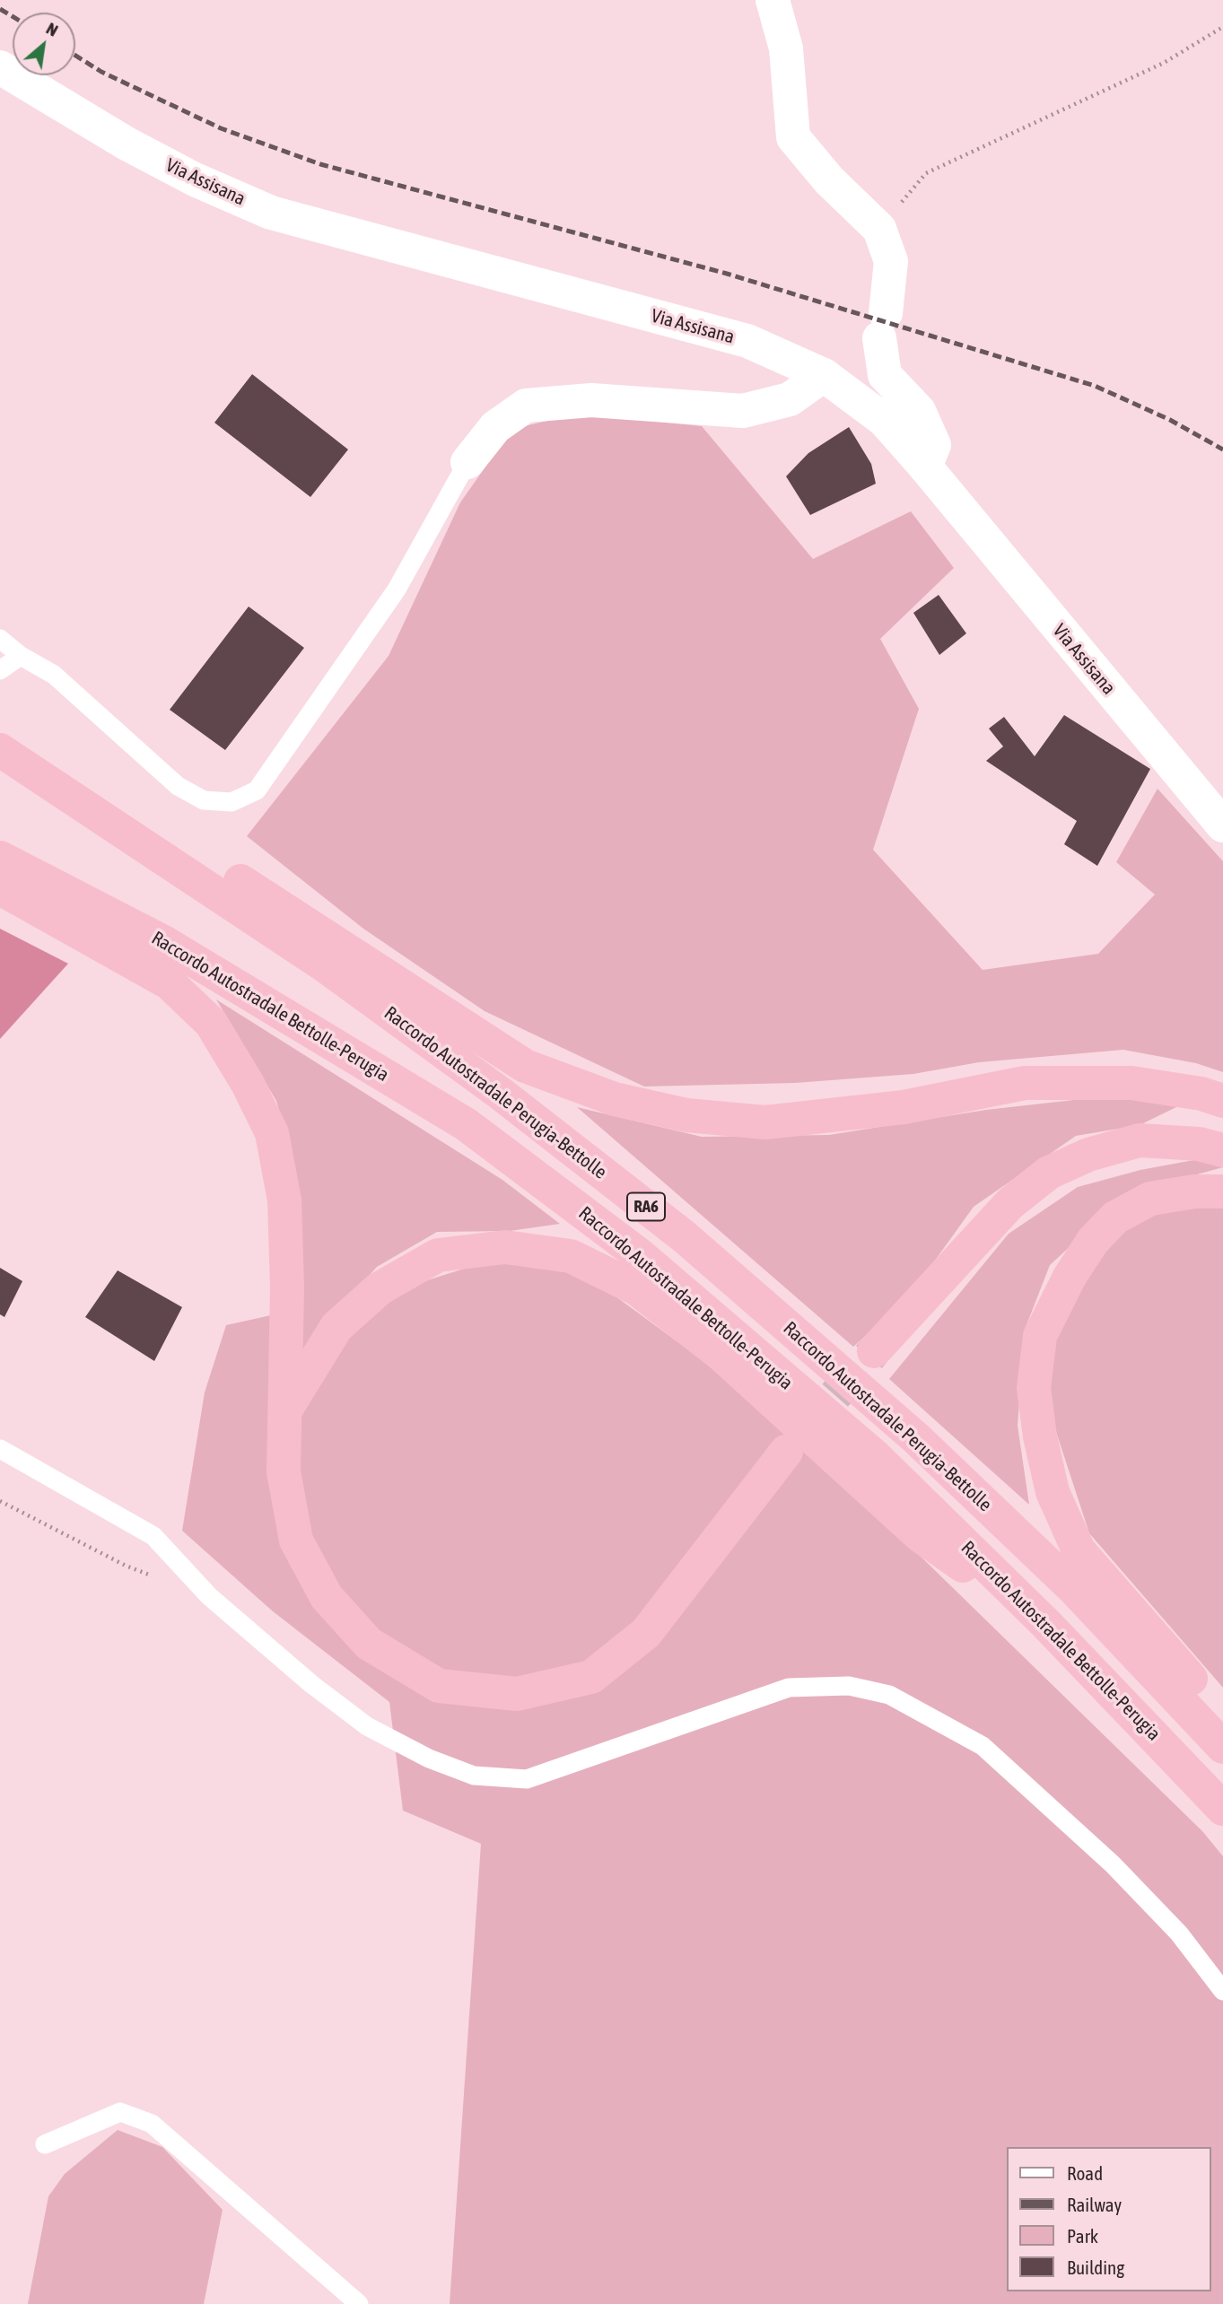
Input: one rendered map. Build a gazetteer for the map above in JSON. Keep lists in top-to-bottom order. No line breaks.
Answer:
{"streets":{"highway":["Raccordo Autostradale Bettolle-Perugia","Raccordo Autostradale Perugia-Bettolle","RA6"],"main road":["Via Assisana"]},"legend":["Road","Railway","Park","Building"],"north":"top right"}
